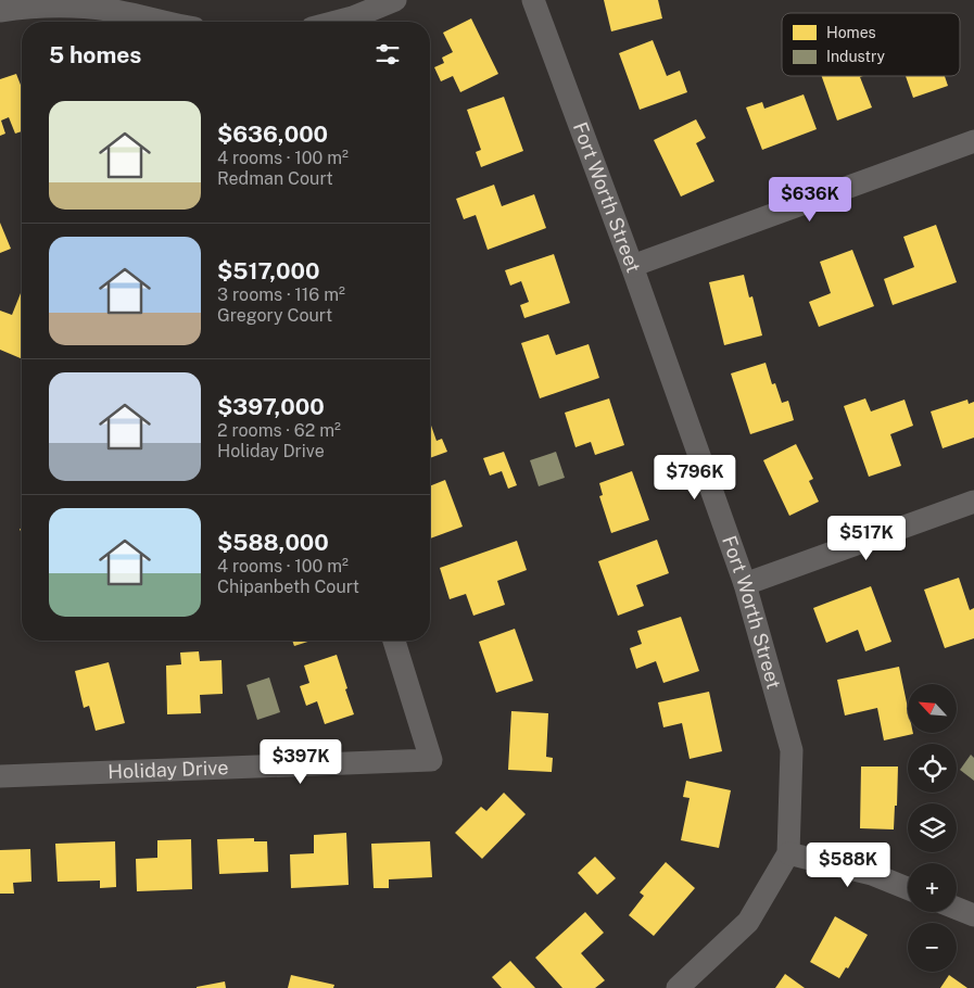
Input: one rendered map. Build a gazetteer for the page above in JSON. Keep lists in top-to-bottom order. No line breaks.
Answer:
{"streets":{"street":["Fort Worth Street","Holiday Drive"]},"legend":["Homes","Industry"],"north":"top left","page":{"heading":"5 homes","list":[{"name":"$636,000","note":"4 rooms · 100 m² · Redman Court"},{"name":"$517,000","note":"3 rooms · 116 m² · Gregory Court"},{"name":"$397,000","note":"2 rooms · 62 m² · Holiday Drive"},{"name":"$588,000","note":"4 rooms · 100 m² · Chipanbeth Court"}],"price":["$636K","$796K","$517K","$397K","$588K"],"map_buttons":["+","−"]}}
